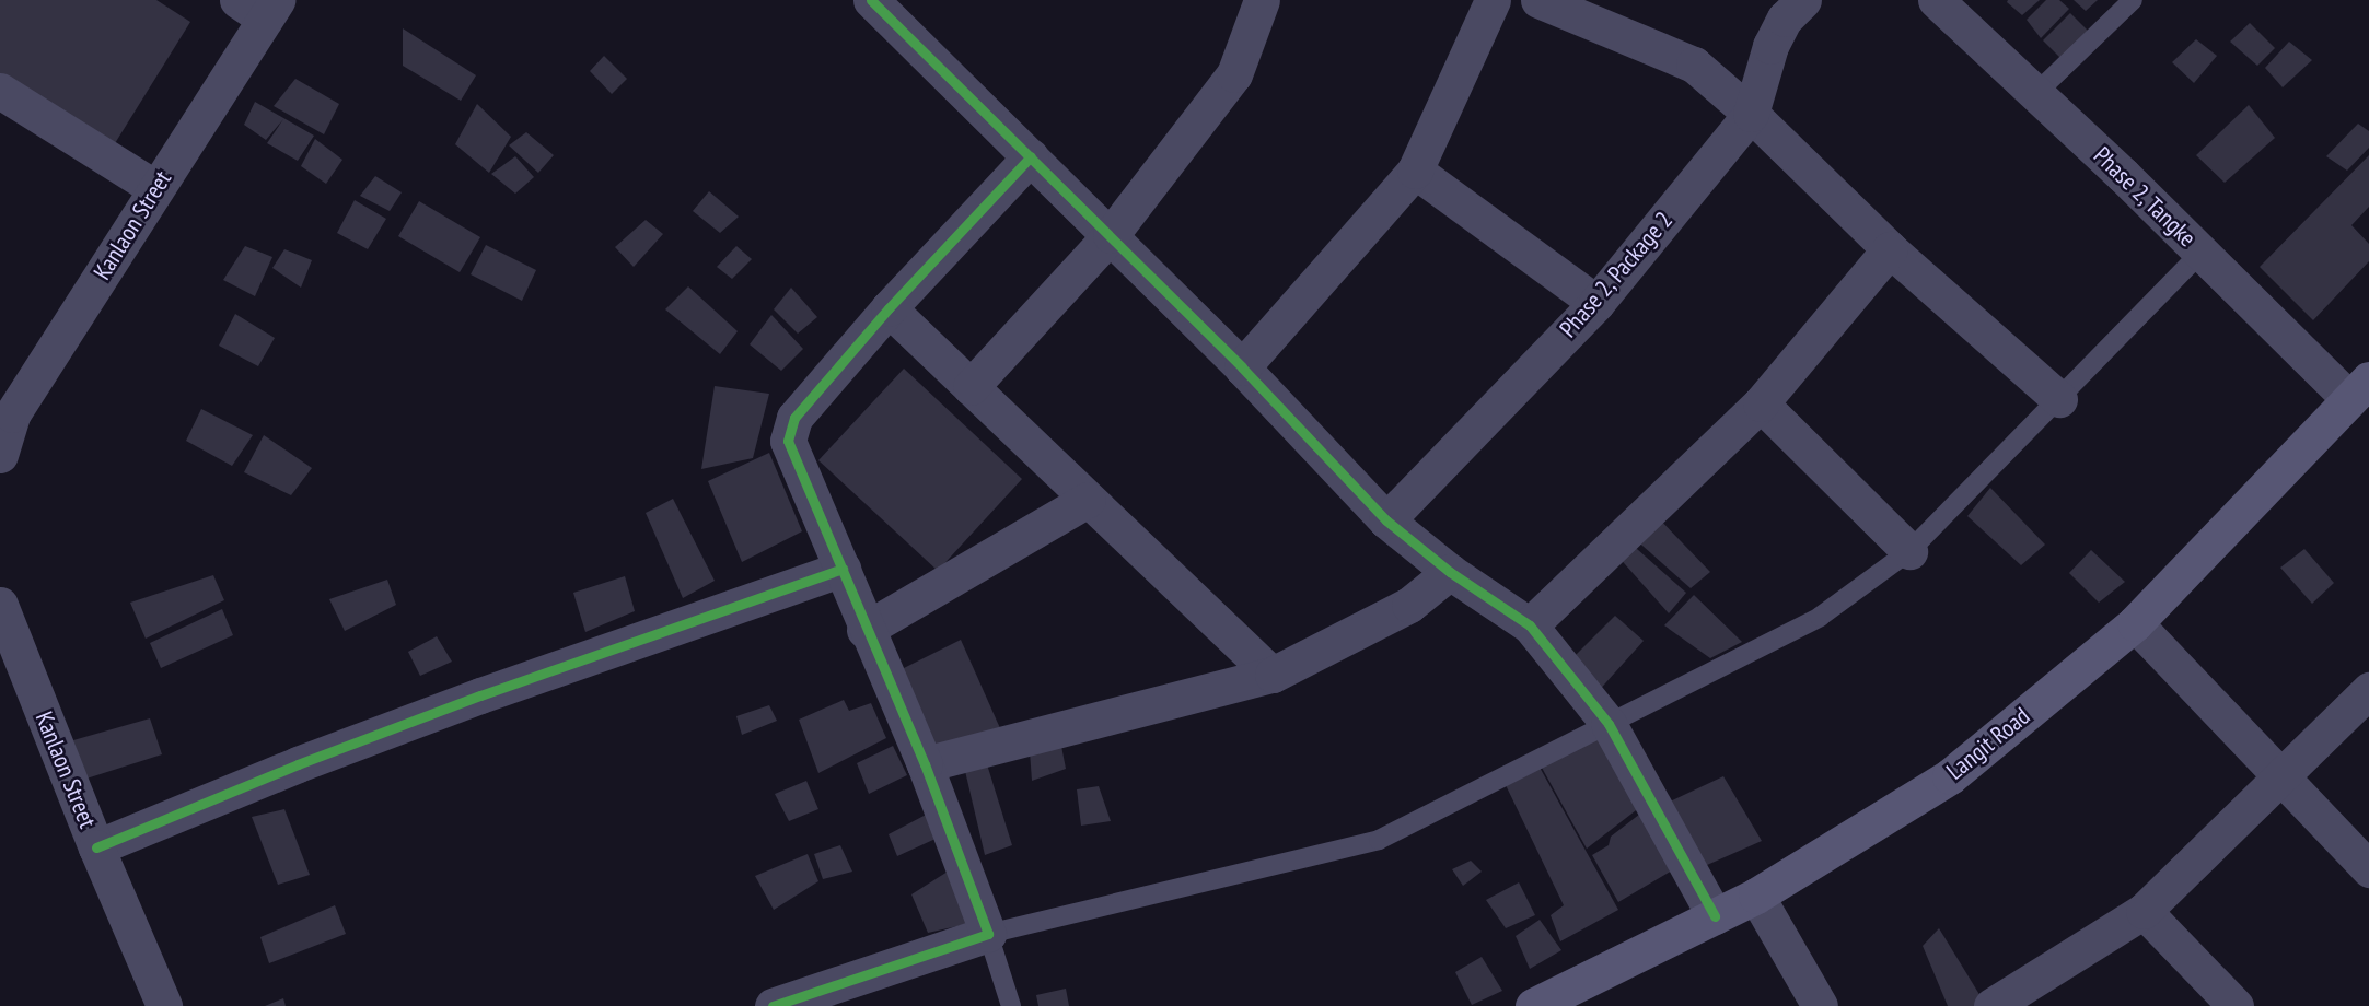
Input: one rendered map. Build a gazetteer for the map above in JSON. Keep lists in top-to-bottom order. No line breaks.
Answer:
{"streets":{"main road":["Langit Road"],"street":["Phase 2, Tangke","Kanlaon Street","Phase 2, Package 2"]},"crossings":[["Phase 2, Tangke","Langit Road"]]}
